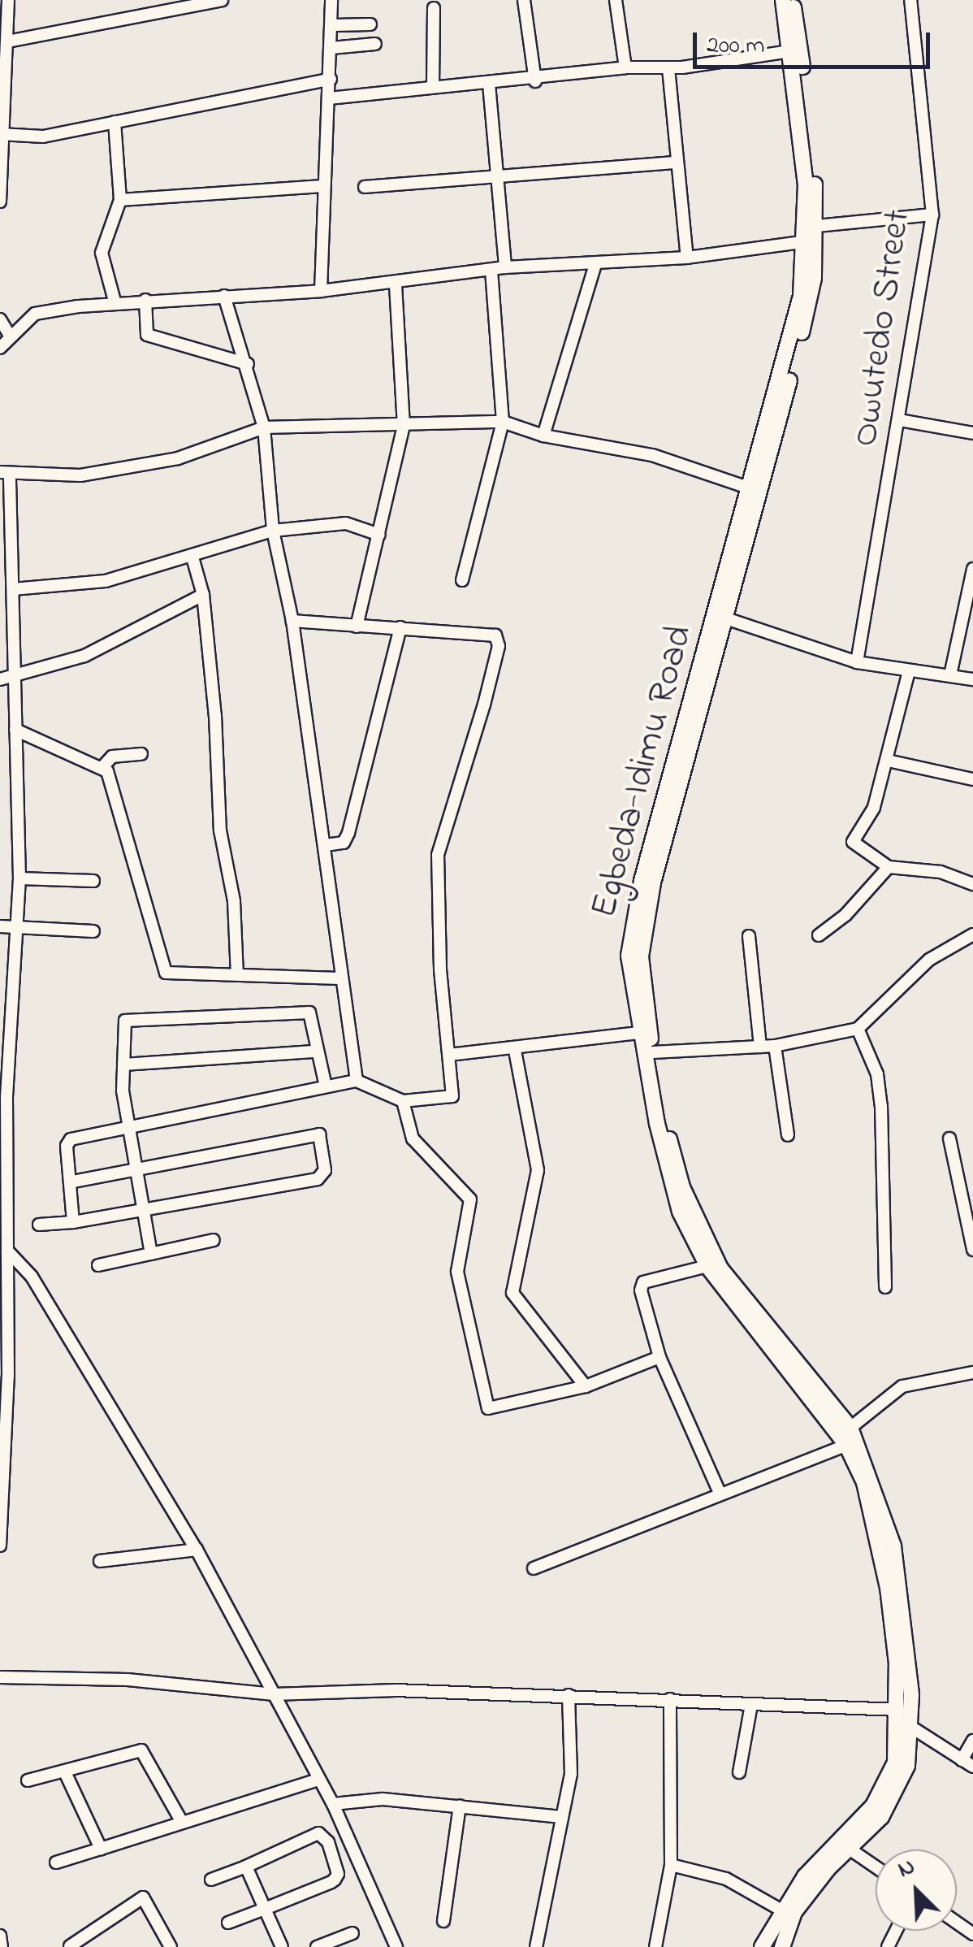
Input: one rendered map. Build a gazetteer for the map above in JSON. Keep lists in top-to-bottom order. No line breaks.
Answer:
{"streets":{"main road":["Egbeda-Idimu Road"],"street":["Owutedo Street"]},"scale_bar":"200 m","north":"top left"}
